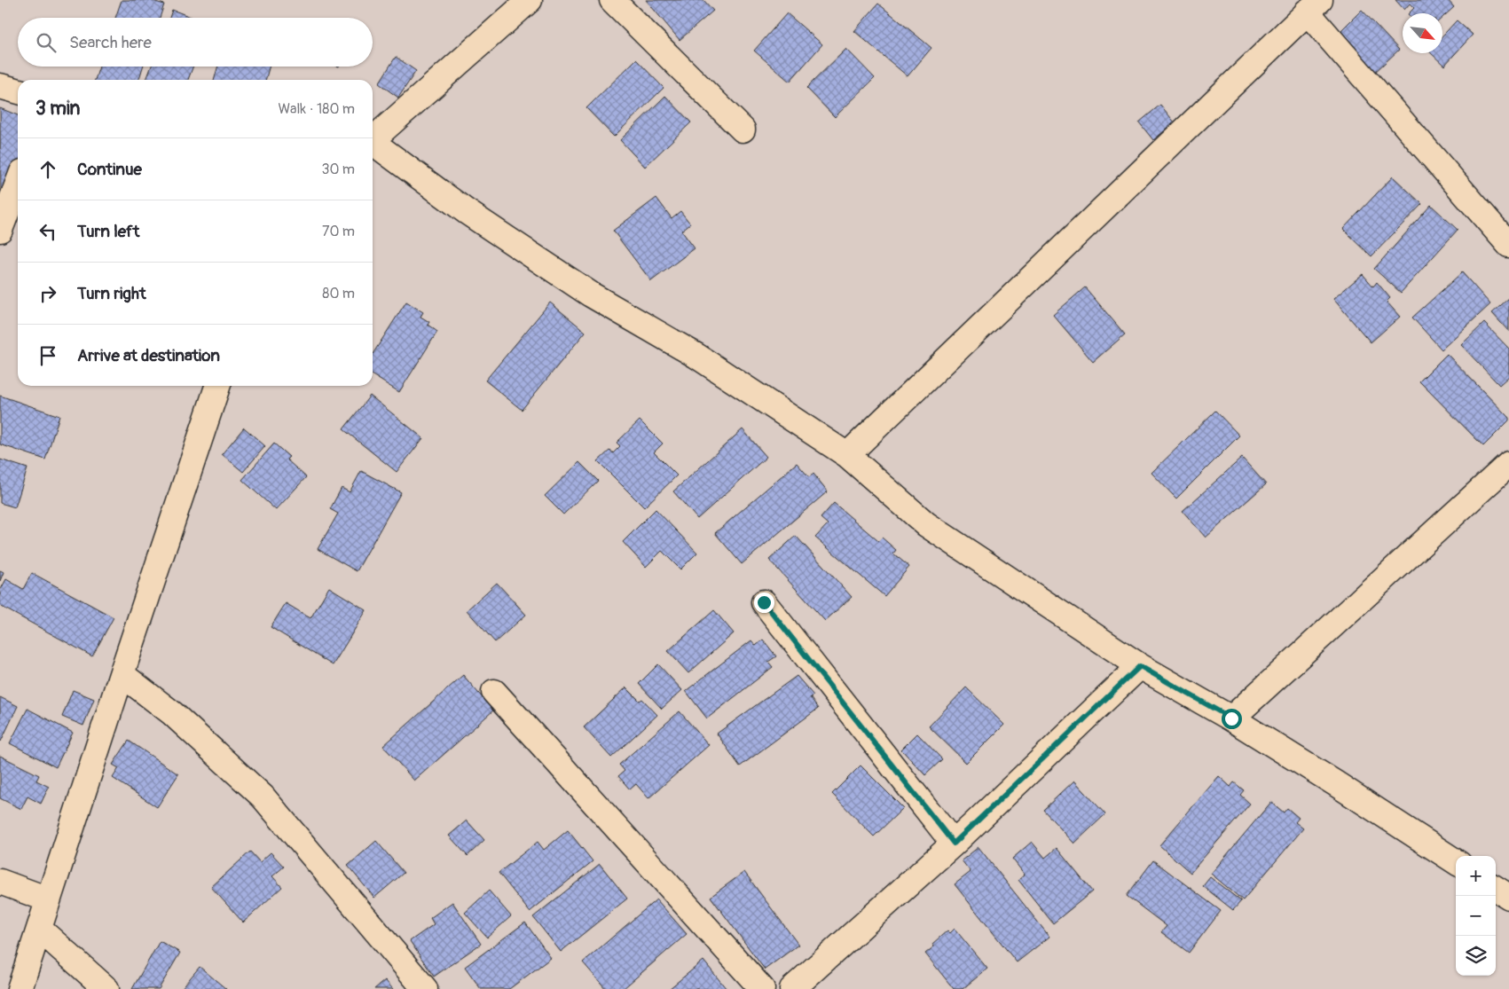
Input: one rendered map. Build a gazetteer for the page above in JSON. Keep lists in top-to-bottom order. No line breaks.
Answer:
{"north":"bottom right","page":{"search":"Search here","heading":["3 min","Walk · 180 m"],"list":[["Continue","30 m"],["Turn left","70 m"],["Turn right","80 m"],"Arrive at destination"],"map_buttons":["+","−"]}}
